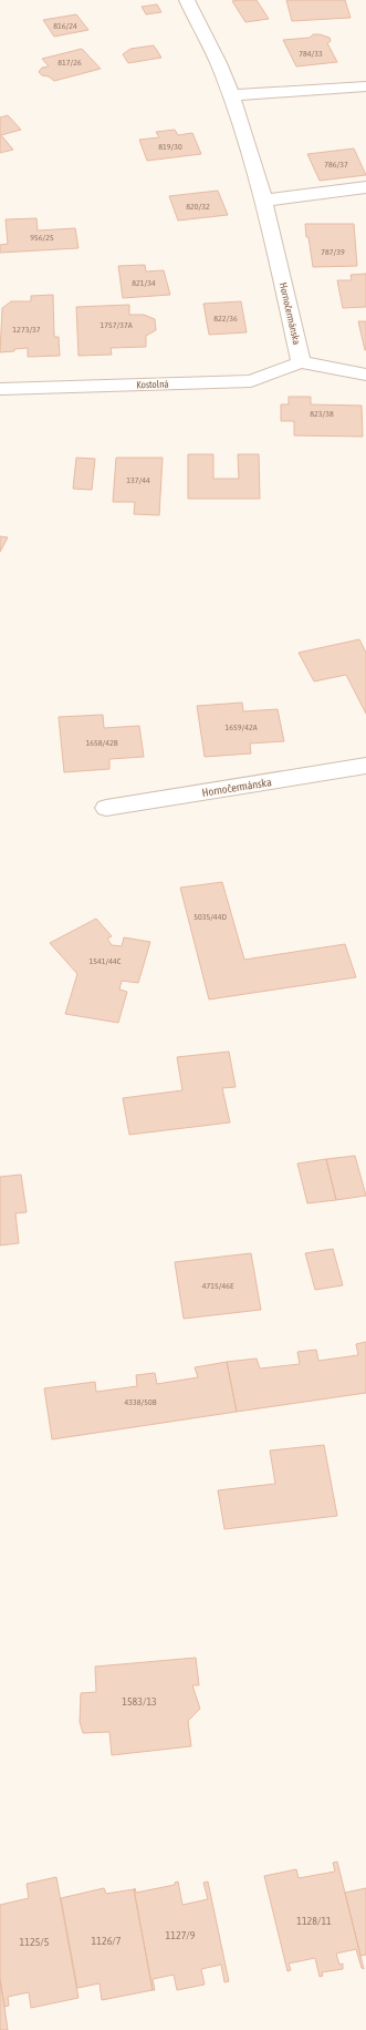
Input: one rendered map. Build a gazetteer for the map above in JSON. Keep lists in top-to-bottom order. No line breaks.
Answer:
{"streets":{"street":["Hornočermánska","Kostolná"]},"crossings":[["Hornočermánska","Kostolná"]],"house_numbers":["816/24","784/33","817/26","819/30","786/37","820/32","956/25","787/39","821/34","822/36","1757/37A","1273/37","823/38","137/44","1659/42A","1658/42B","5035/44D","1541/44C","4715/46E","4338/50B","1583/13","1128/11","1127/9","1126/7","1125/5"]}
